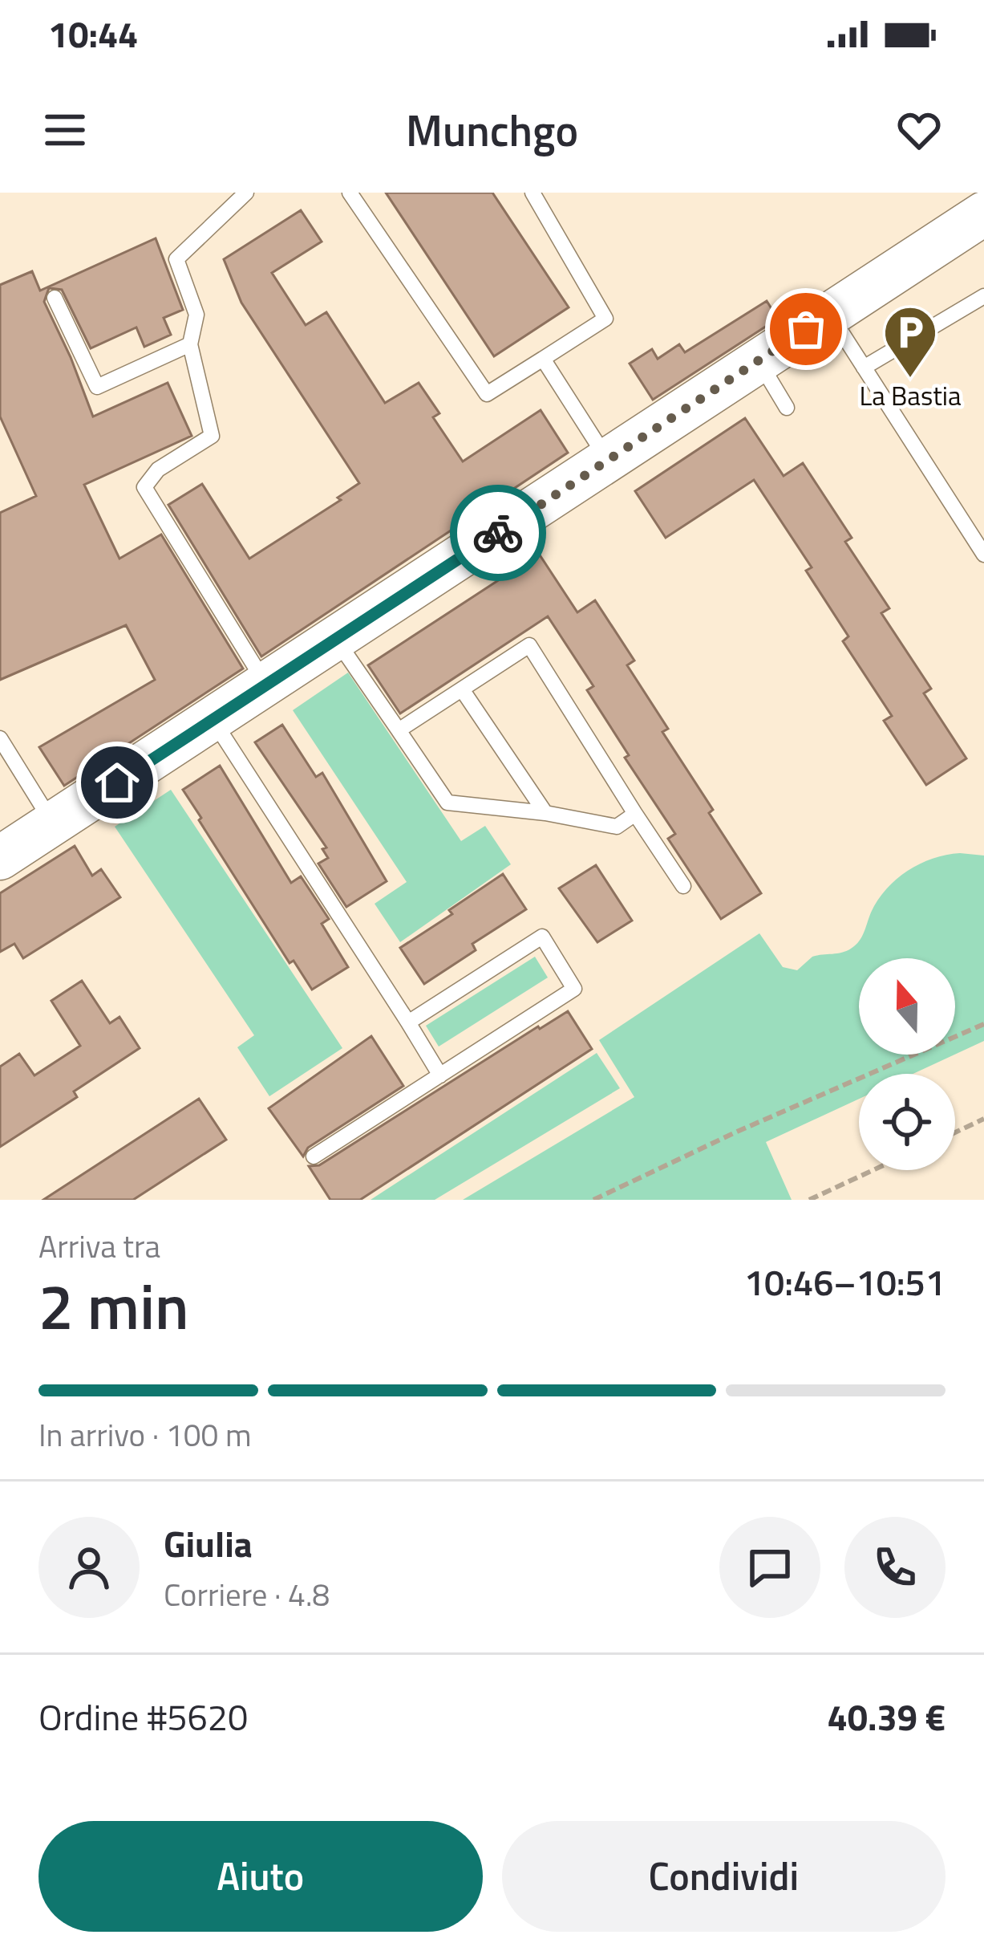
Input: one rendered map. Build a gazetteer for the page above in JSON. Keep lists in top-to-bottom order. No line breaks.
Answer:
{"places":{"parking":["La Bastia"]},"north":"top","page":{"status":"10:44","header":"Munchgo","heading":["2 min","Arriva tra","10:46–10:51"],"panel":["Giulia","Corriere · 4.8","Ordine #5620","40.39 €"],"bar":"In arrivo · 100 m","buttons":["Aiuto","Condividi"]}}
